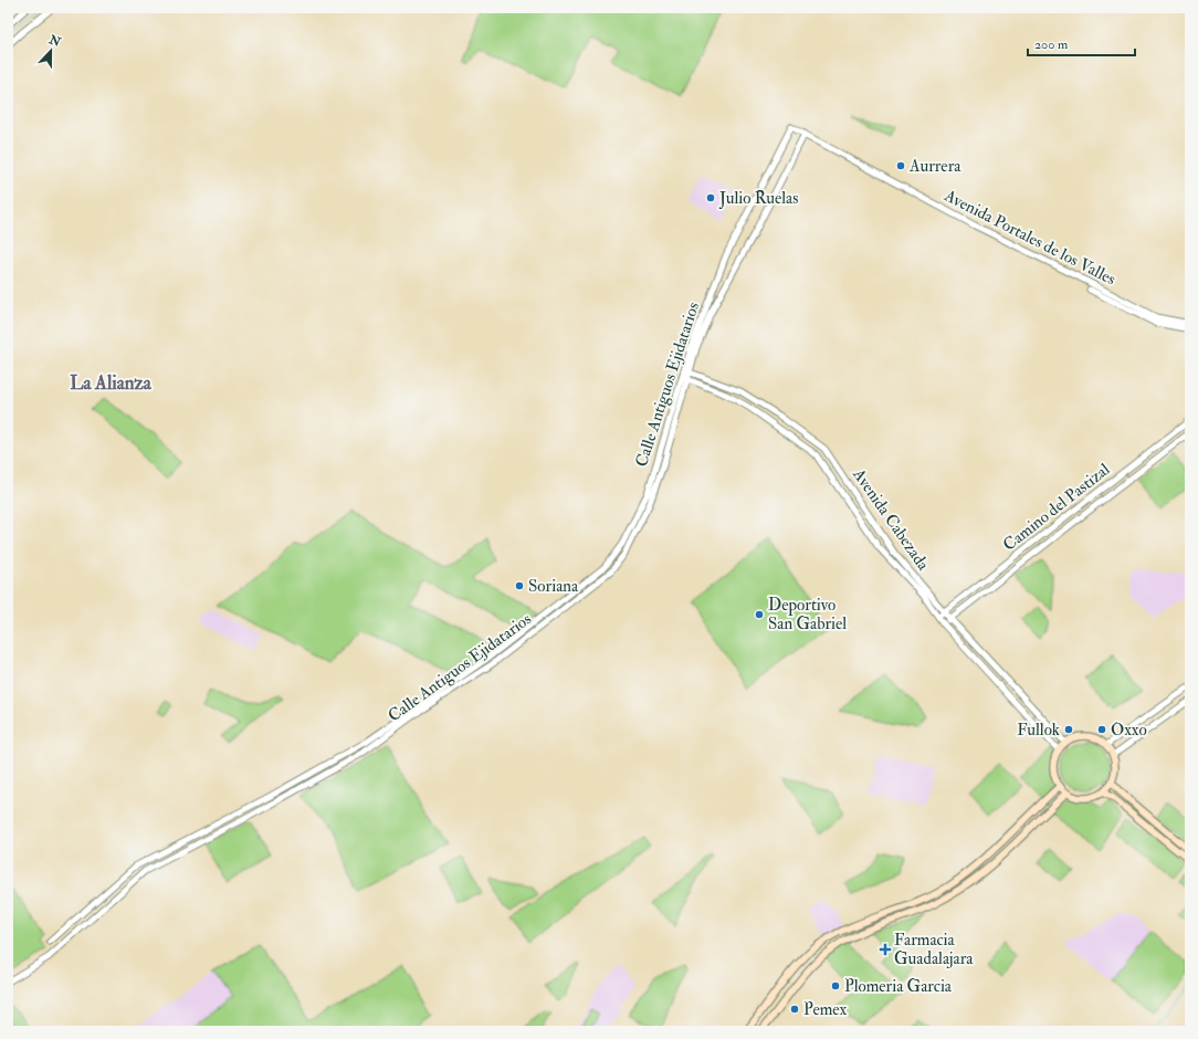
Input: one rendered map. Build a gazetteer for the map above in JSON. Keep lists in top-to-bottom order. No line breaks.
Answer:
{"streets":{"street":["Avenida Portales de los Valles","Calle Antiguos Ejidatarios","Camino del Pastizal","Avenida Cabezada"]},"crossings":[["Avenida Portales de los Valles","Calle Antiguos Ejidatarios"],["Calle Antiguos Ejidatarios","Avenida Cabezada"],["Camino del Pastizal","Avenida Cabezada"]],"districts":["La Alianza"],"places":{"other":["Aurrera","Julio Ruelas","Soriana","Deportivo San Gabriel","Fullok","Oxxo","Plomeria Garcia","Pemex"],"health":["Farmacia Guadalajara"]},"scale_bar":"200 m","north":"top"}
